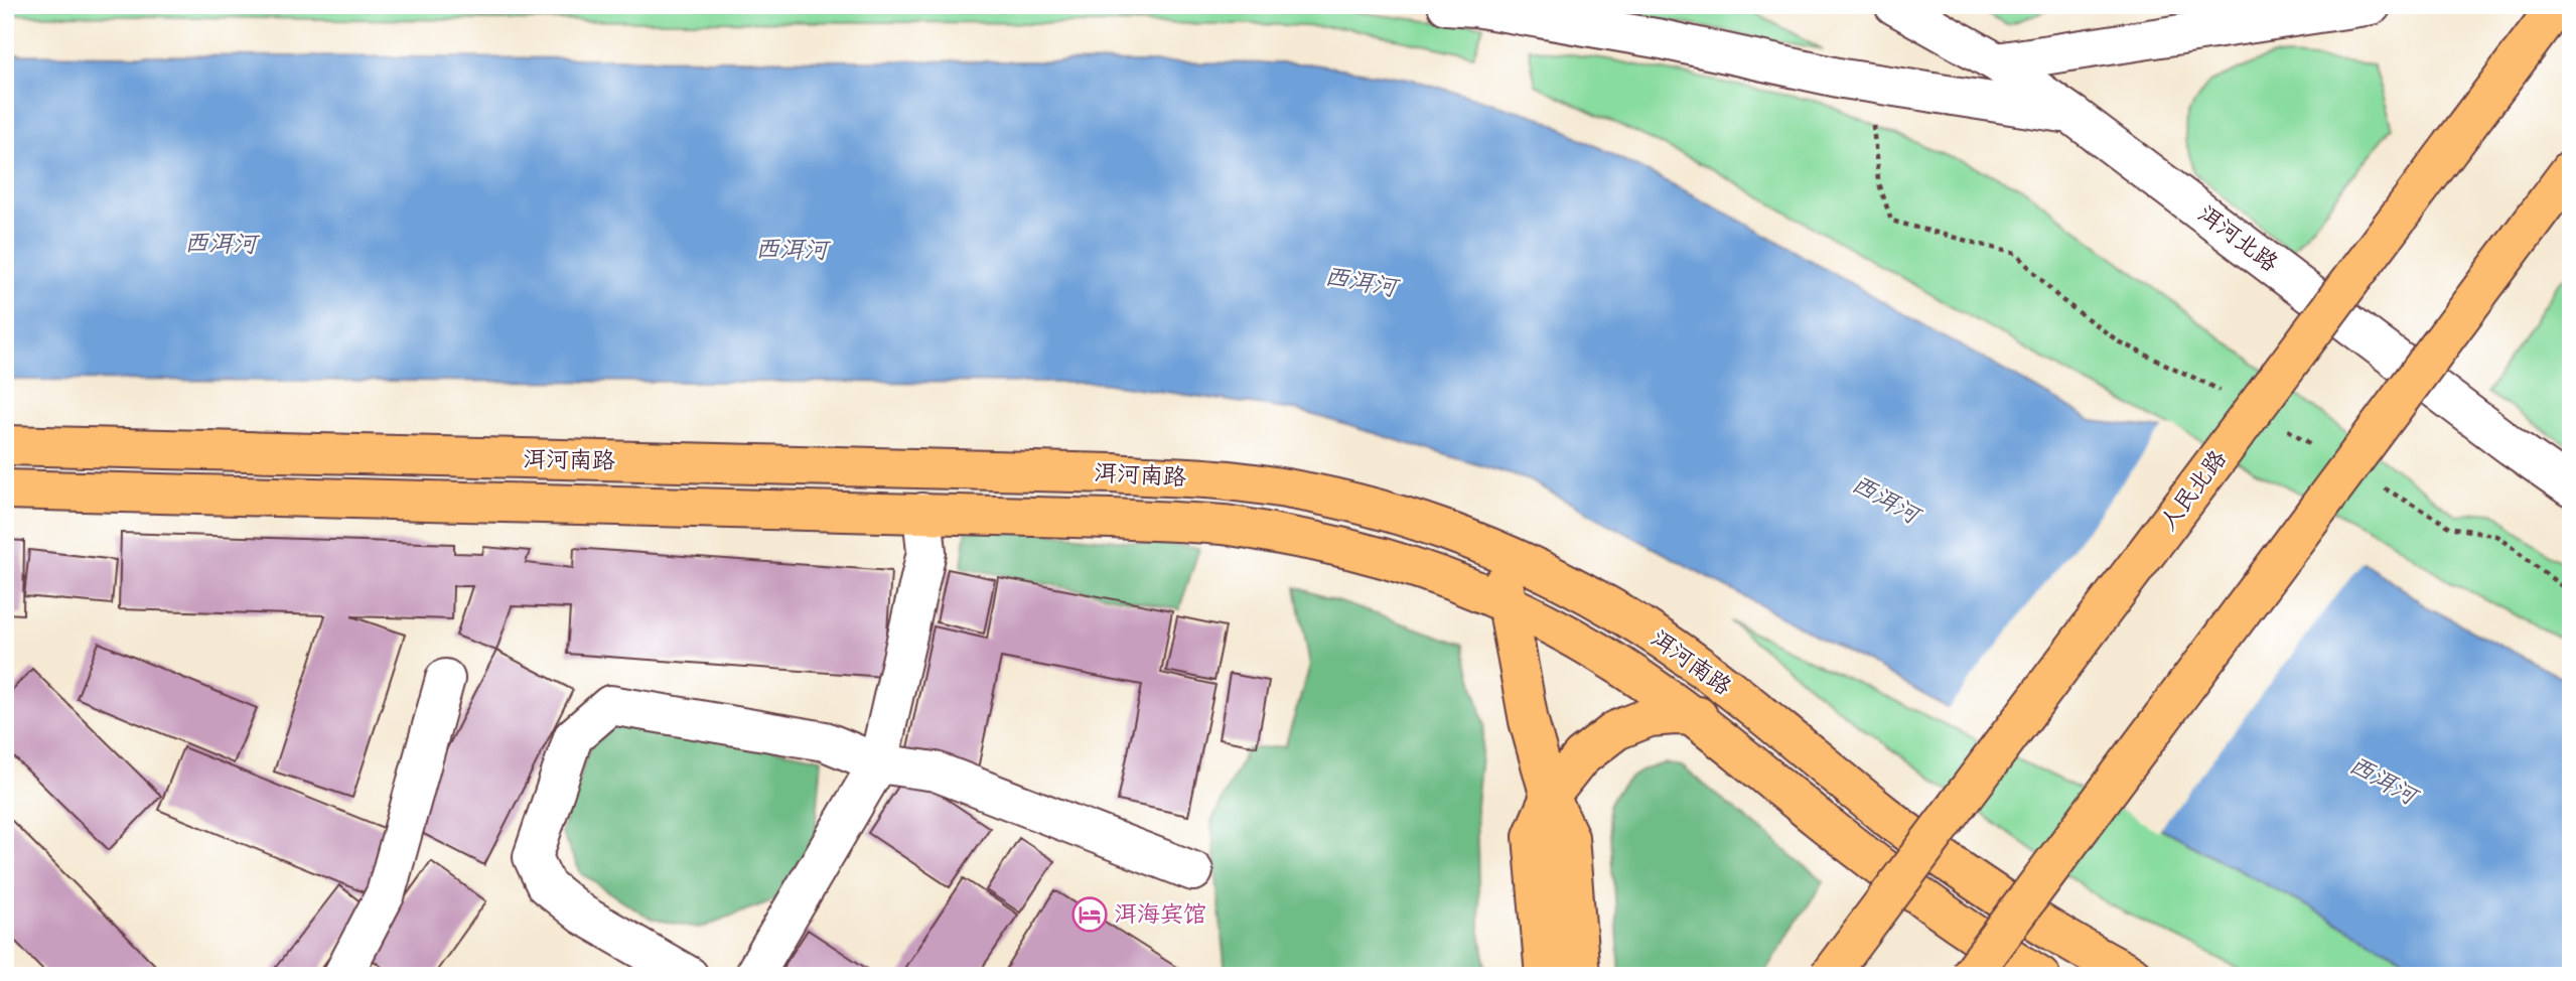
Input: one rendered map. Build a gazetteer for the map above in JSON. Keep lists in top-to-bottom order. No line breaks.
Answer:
{"streets":{"main road":["洱河南路","人民北路"],"street":["洱河北路"]},"water":["西洱河"],"places":{"hotel":["洱海宾馆"]}}
